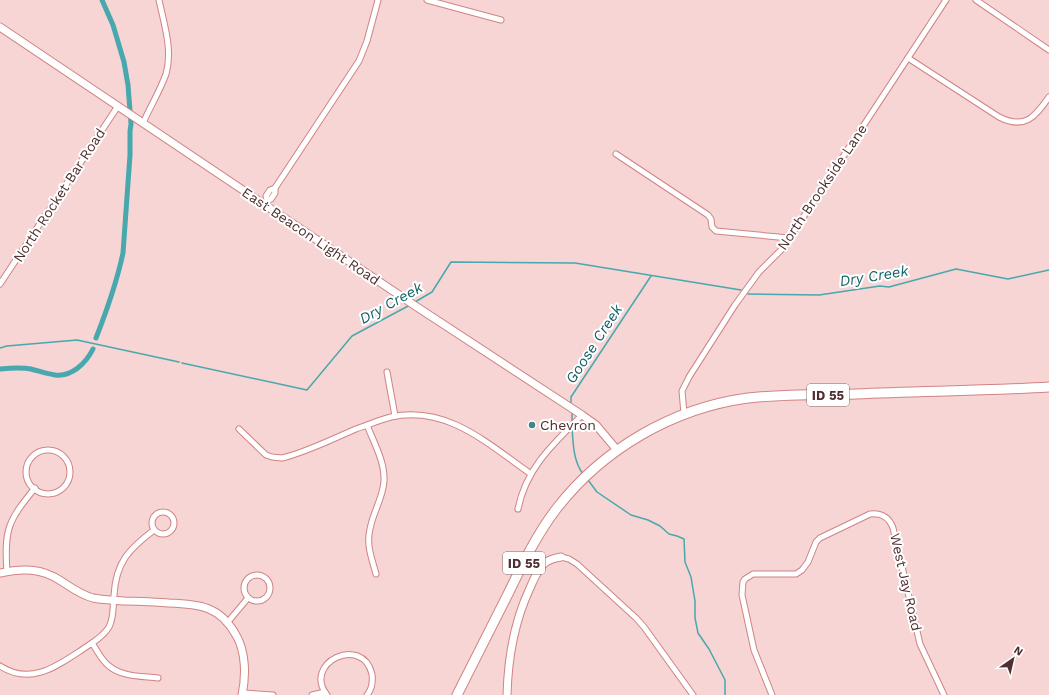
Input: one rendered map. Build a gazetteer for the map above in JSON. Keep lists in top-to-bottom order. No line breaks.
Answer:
{"streets":{"highway":["ID 55"],"main road":["East Beacon Light Road"],"street":["North Brookside Lane","North Rocket Bar Road","West Jay Road"]},"crossings":[["North Brookside Lane","ID 55"],["North Rocket Bar Road","East Beacon Light Road"],["East Beacon Light Road","ID 55"]],"water":["Dry Creek","Goose Creek"],"places":["Chevron"],"north":"top right"}
